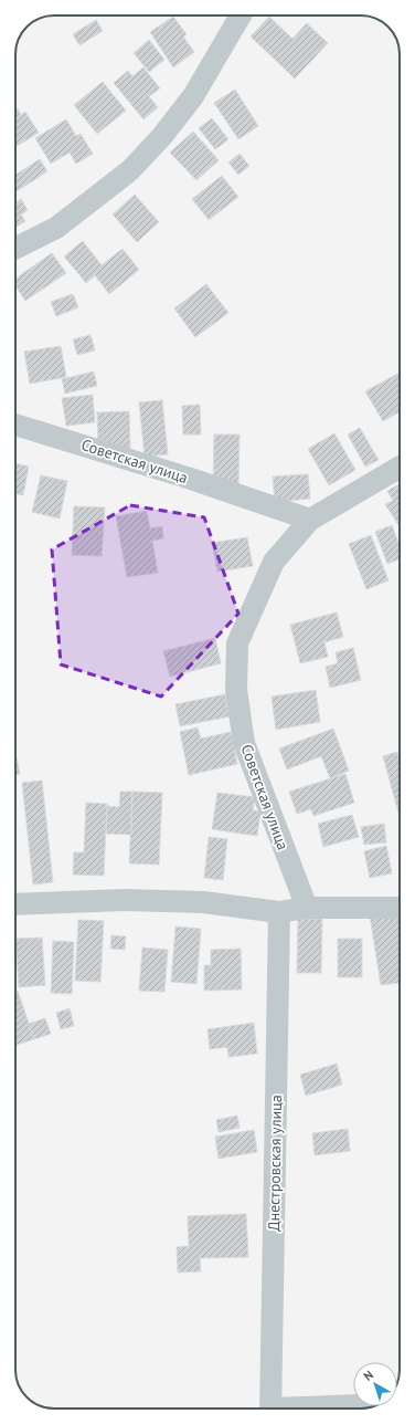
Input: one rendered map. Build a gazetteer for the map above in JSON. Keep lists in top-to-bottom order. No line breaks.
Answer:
{"streets":{"street":["Советская улица","Днестровская улица"]},"north":"top left"}
